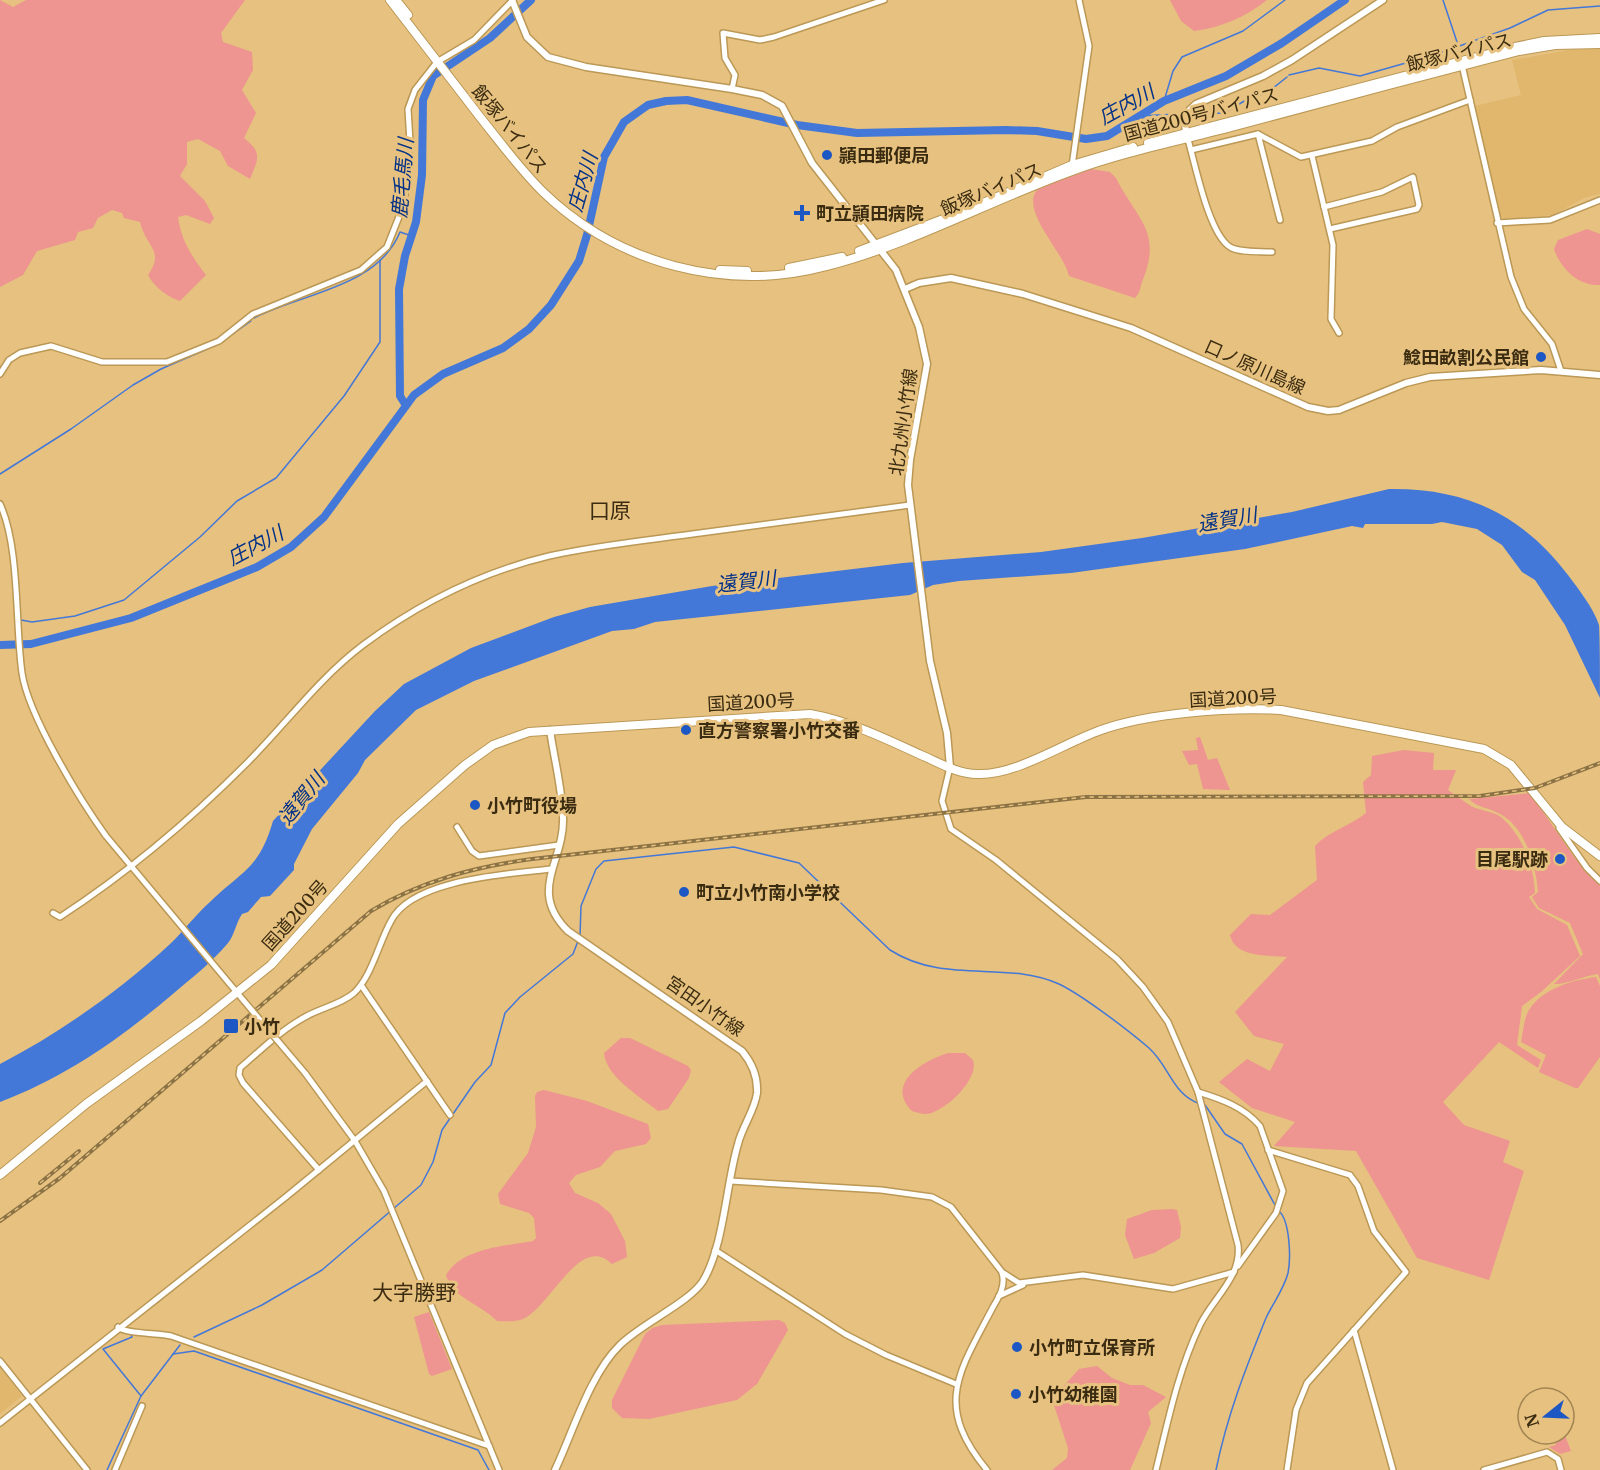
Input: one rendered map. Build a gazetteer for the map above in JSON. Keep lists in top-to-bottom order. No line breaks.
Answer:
{"streets":{"highway":["飯塚バイパス","国道200号バイパス","国道200号"],"main road":["口ノ原川島線","北九州小竹線","宮田小竹線"]},"crossings":[["飯塚バイパス","国道200号バイパス"],["国道200号バイパス","北九州小竹線"],["口ノ原川島線","北九州小竹線"],["北九州小竹線","国道200号"],["国道200号","宮田小竹線"]],"districts":["口原","大字勝野"],"water":["庄内川","鹿毛馬川","遠賀川"],"places":{"other":["頴田郵便局","鯰田畝割公民館","直方警察署小竹交番","小竹町役場","目尾駅跡","町立小竹南小学校","小竹町立保育所","小竹幼稚園"],"health":["町立頴田病院"],"transit":["小竹"]},"north":"left"}
